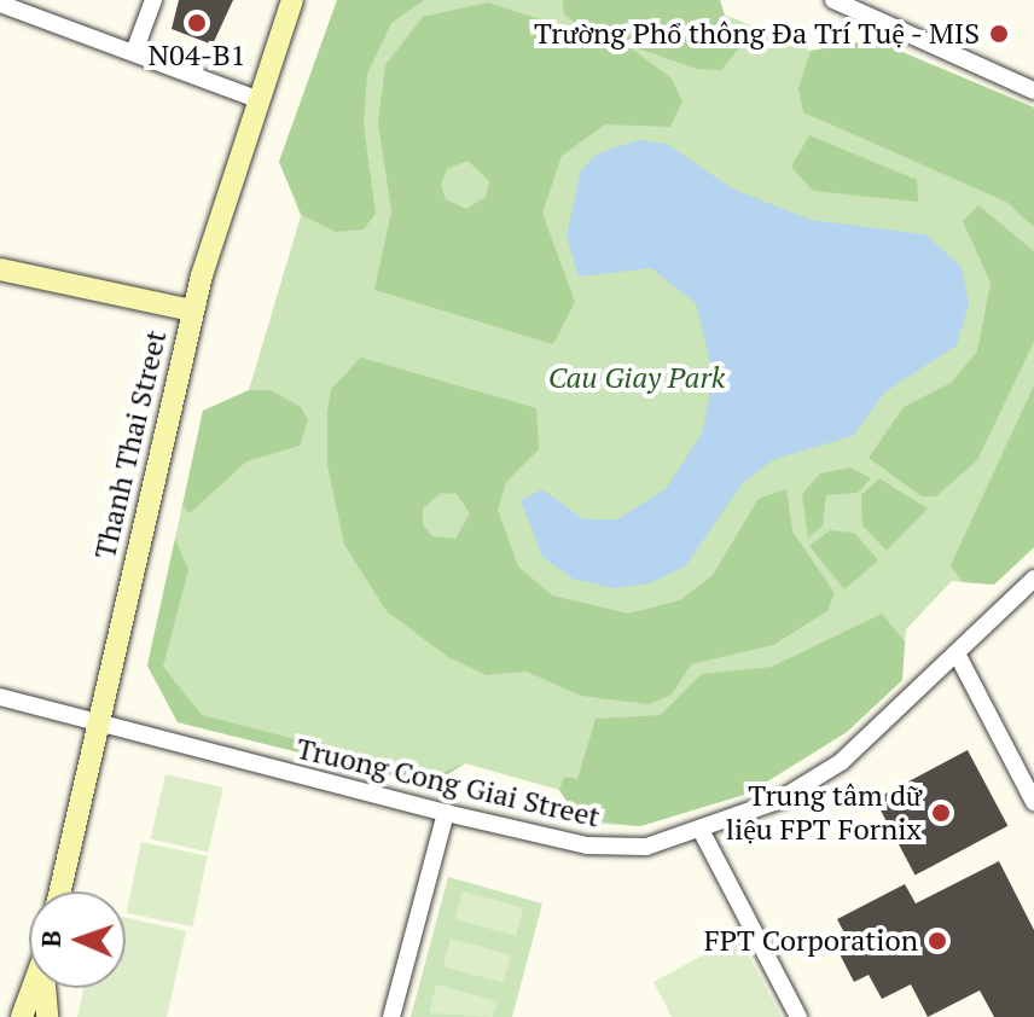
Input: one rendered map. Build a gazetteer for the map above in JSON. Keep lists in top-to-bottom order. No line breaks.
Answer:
{"streets":{"street":["Thanh Thai Street","Truong Cong Giai Street"]},"crossings":[["Thanh Thai Street","Truong Cong Giai Street"]],"parks":["Cau Giay Park"],"places":["N04-B1","Trường Phổ thông Đa Trí Tuệ - MIS","Trung tâm dữ liệu FPT Fornix","FPT Corporation"],"north":"left"}
